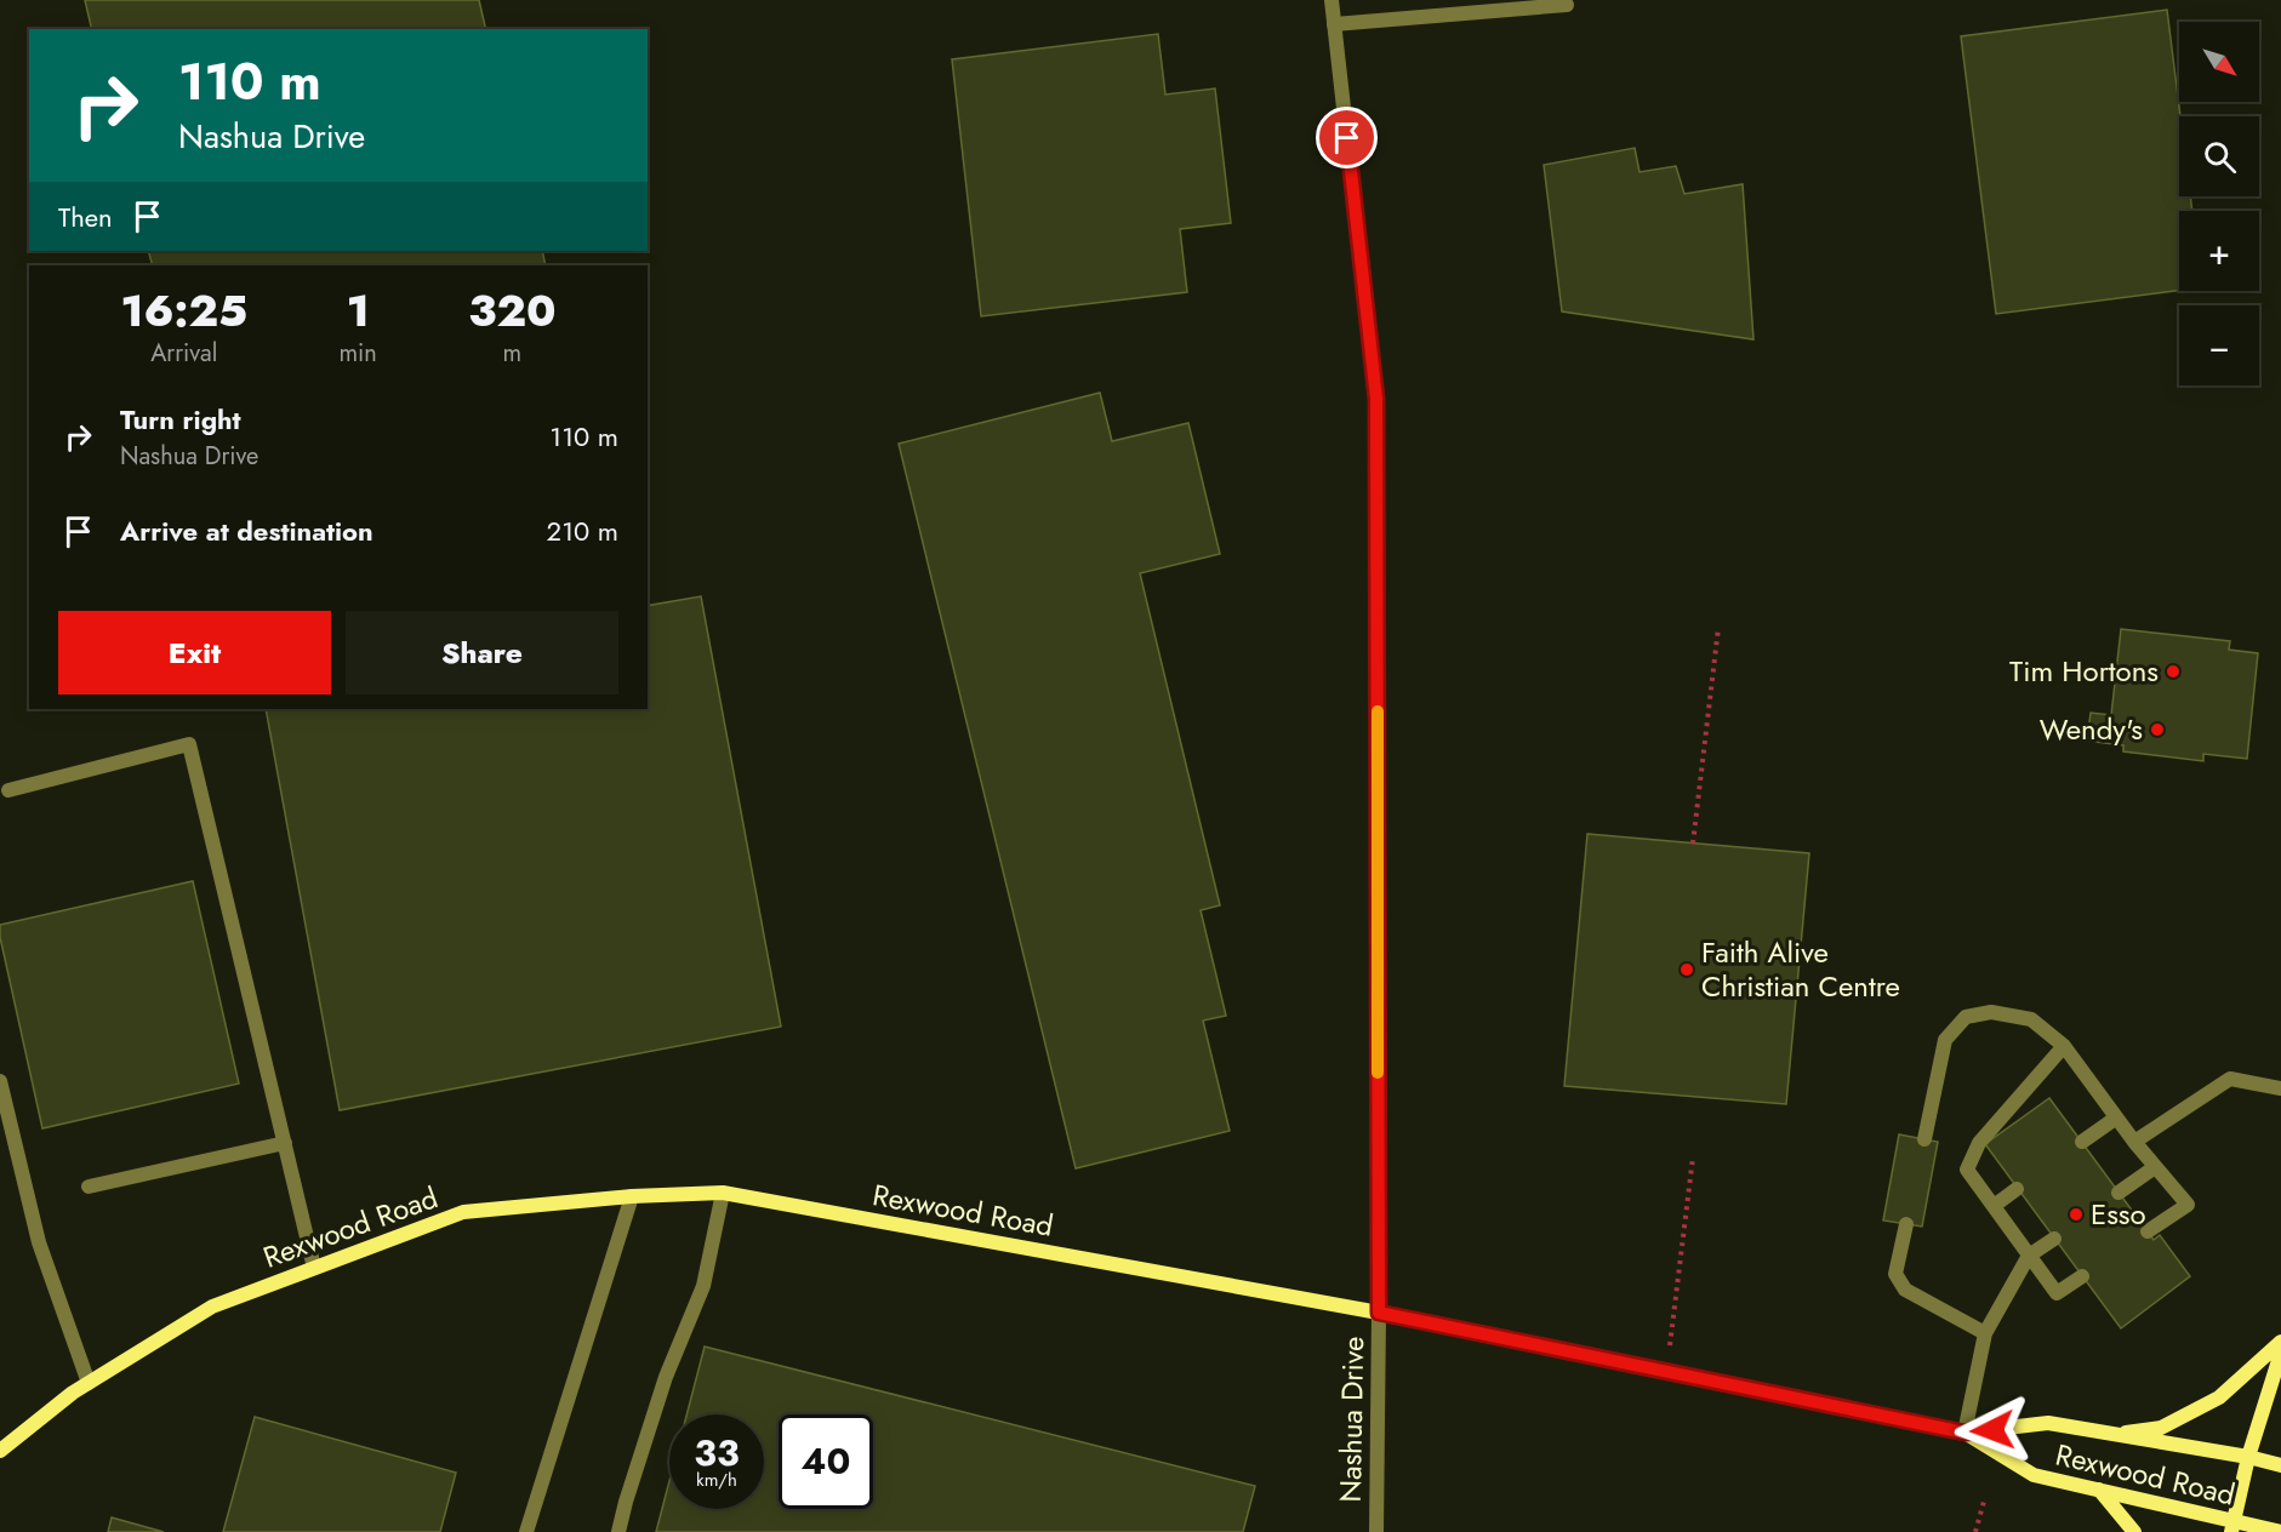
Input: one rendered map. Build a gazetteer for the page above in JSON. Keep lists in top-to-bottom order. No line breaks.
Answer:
{"streets":{"street":["Rexwood Road","Nashua Drive"]},"crossings":[["Rexwood Road","Nashua Drive"]],"places":["Tim Hortons","Wendy's","Faith Alive Christian Centre","Esso"],"north":"bottom right","page":{"map_buttons":["+","−"],"turn":["110 m","Nashua Drive"],"then":"Then","eta":["16:25","Arrival","1","min","320","m"],"list":[{"name":"Turn right","note":"Nashua Drive","value":"110 m"},{"name":"Arrive at destination","value":"210 m"}],"buttons":["Exit","Share"],"speed":"33 km/h","limit":"40"}}
